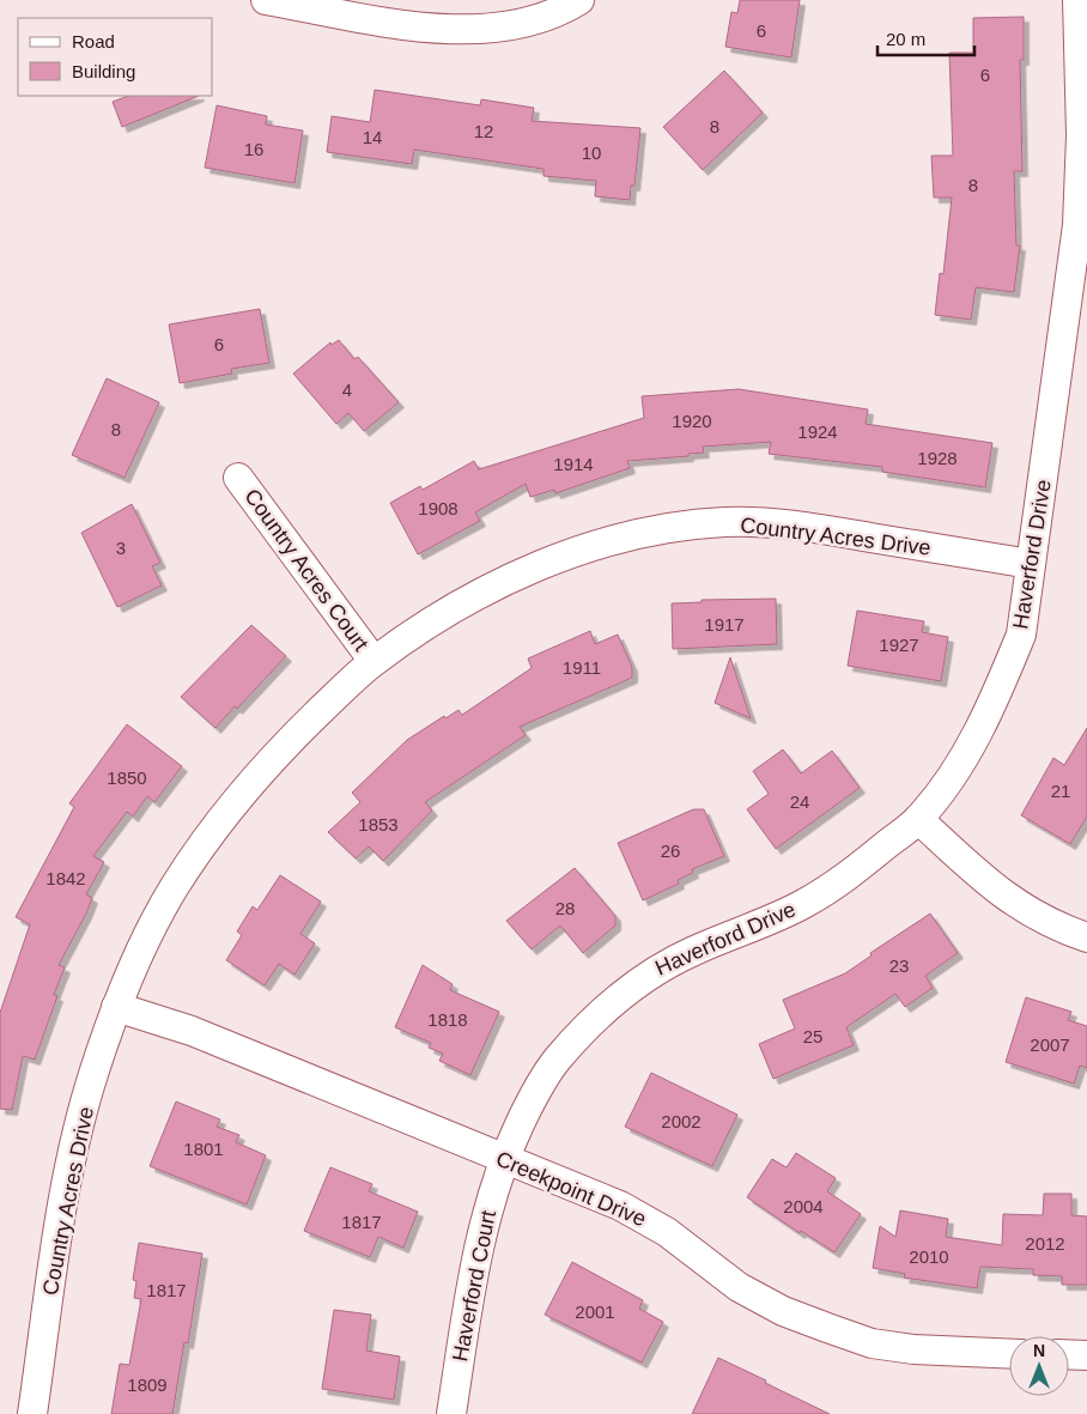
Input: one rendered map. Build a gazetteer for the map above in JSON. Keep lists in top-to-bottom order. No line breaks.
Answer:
{"streets":{"street":["Country Acres Drive","Haverford Drive","Country Acres Court","Creekpoint Drive","Haverford Court"]},"crossings":[["Country Acres Drive","Haverford Drive"],["Country Acres Drive","Country Acres Court"],["Country Acres Drive","Creekpoint Drive"],["Haverford Drive","Creekpoint Drive"],["Haverford Drive","Haverford Court"],["Creekpoint Drive","Haverford Court"]],"house_numbers":["6","6","8","12","14","16","10","8","6","4","1920","8","1924","1928","1914","1908","3","1917","1927","1911","1850","21","24","1853","26","1842","28","23","1818","25","2007","2002","1801","2004","1817","2012","2010","1817","2001","1809"],"legend":["Road","Building"],"scale_bar":"20 m","north":"top"}
